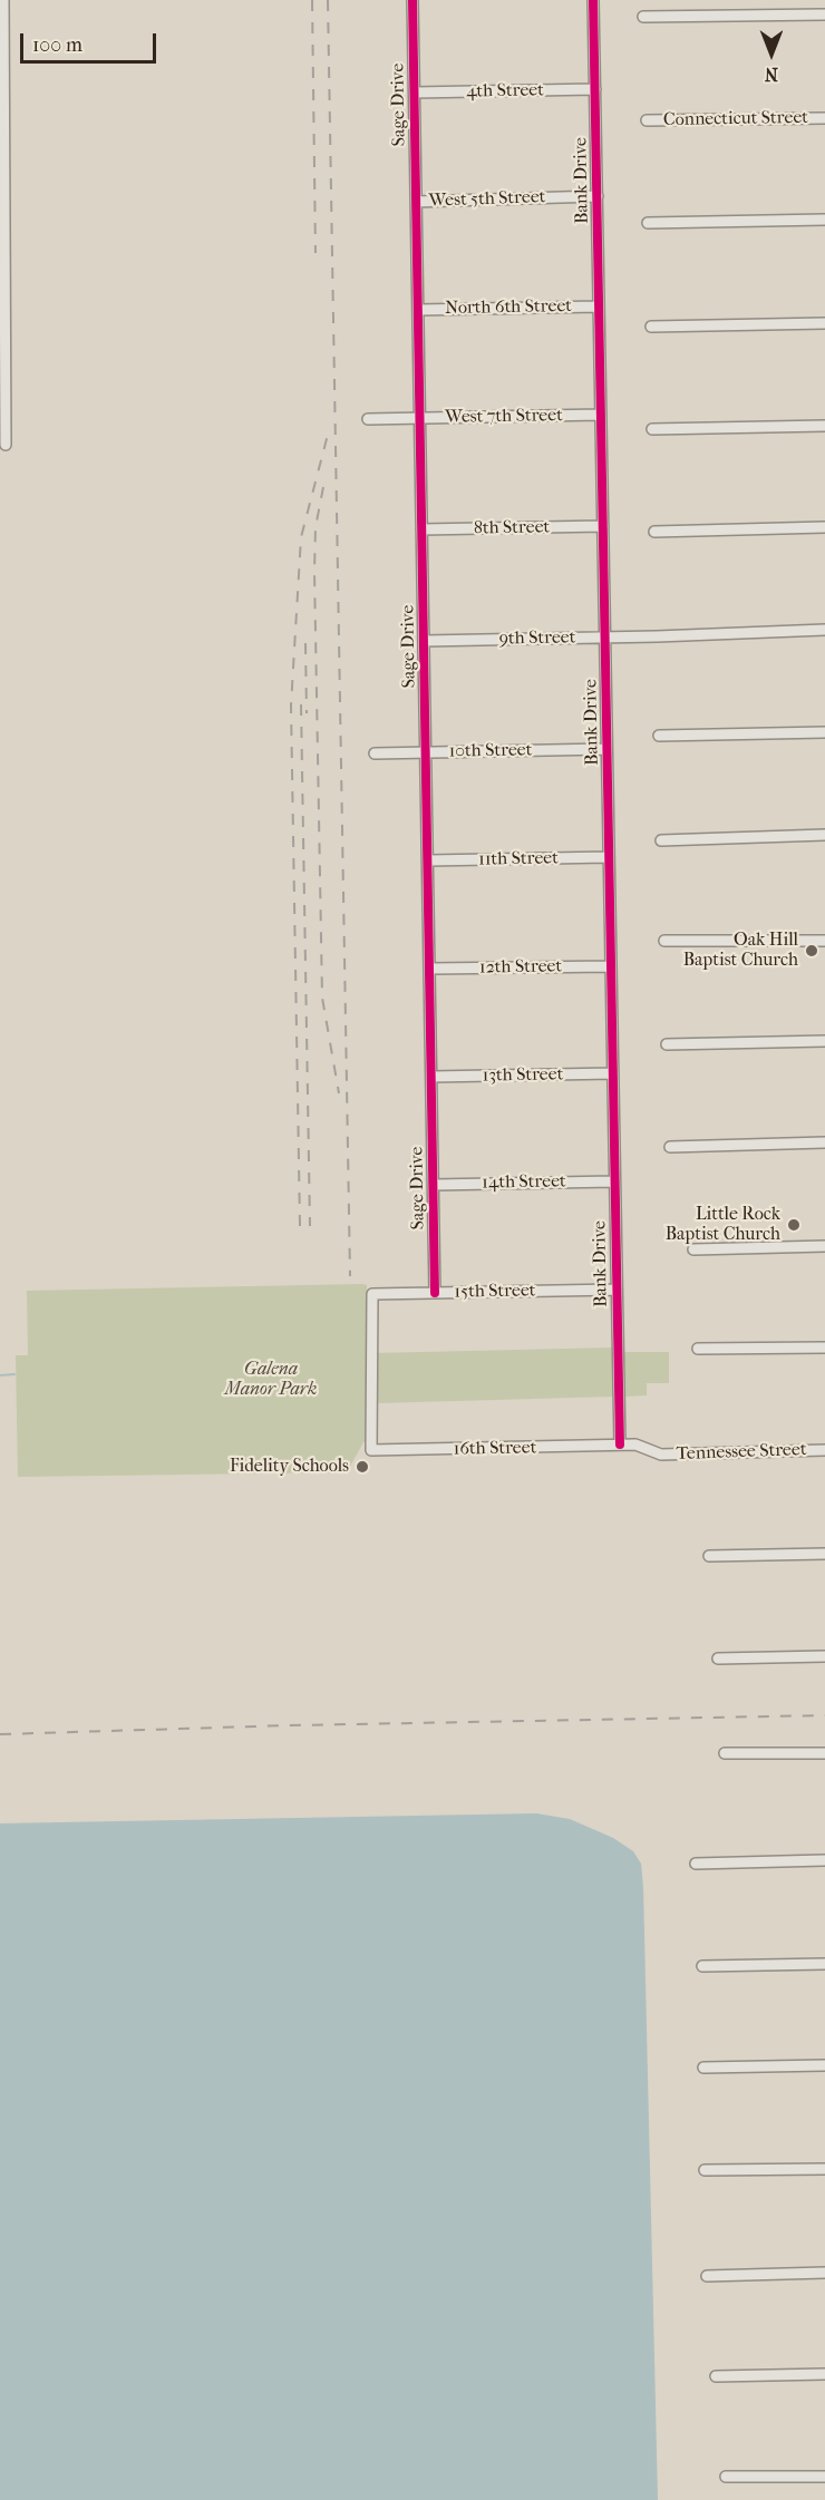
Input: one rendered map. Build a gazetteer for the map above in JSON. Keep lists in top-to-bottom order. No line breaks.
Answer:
{"streets":{"street":["4th Street","Sage Drive","Connecticut Street","Bank Drive","West 5th Street","North 6th Street","West 7th Street","8th Street","9th Street","10th Street","11th Street","12th Street","13th Street","14th Street","15th Street","16th Street","Tennessee Street"]},"crossings":[["4th Street","Sage Drive"],["4th Street","Bank Drive"],["Sage Drive","West 5th Street"],["Sage Drive","North 6th Street"],["Sage Drive","West 7th Street"],["Sage Drive","8th Street"],["Sage Drive","9th Street"],["Sage Drive","10th Street"],["Sage Drive","11th Street"],["Sage Drive","12th Street"],["Sage Drive","13th Street"],["Sage Drive","14th Street"],["Sage Drive","15th Street"],["Bank Drive","West 5th Street"],["Bank Drive","North 6th Street"],["Bank Drive","West 7th Street"],["Bank Drive","8th Street"],["Bank Drive","9th Street"],["Bank Drive","10th Street"],["Bank Drive","11th Street"],["Bank Drive","12th Street"],["Bank Drive","13th Street"],["Bank Drive","14th Street"],["Bank Drive","15th Street"],["Bank Drive","16th Street"],["Bank Drive","Tennessee Street"],["15th Street","16th Street"],["16th Street","Tennessee Street"]],"parks":["Galena Manor Park"],"places":["Oak Hill Baptist Church","Little Rock Baptist Church","Fidelity Schools"],"scale_bar":"100 m","north":"bottom"}
